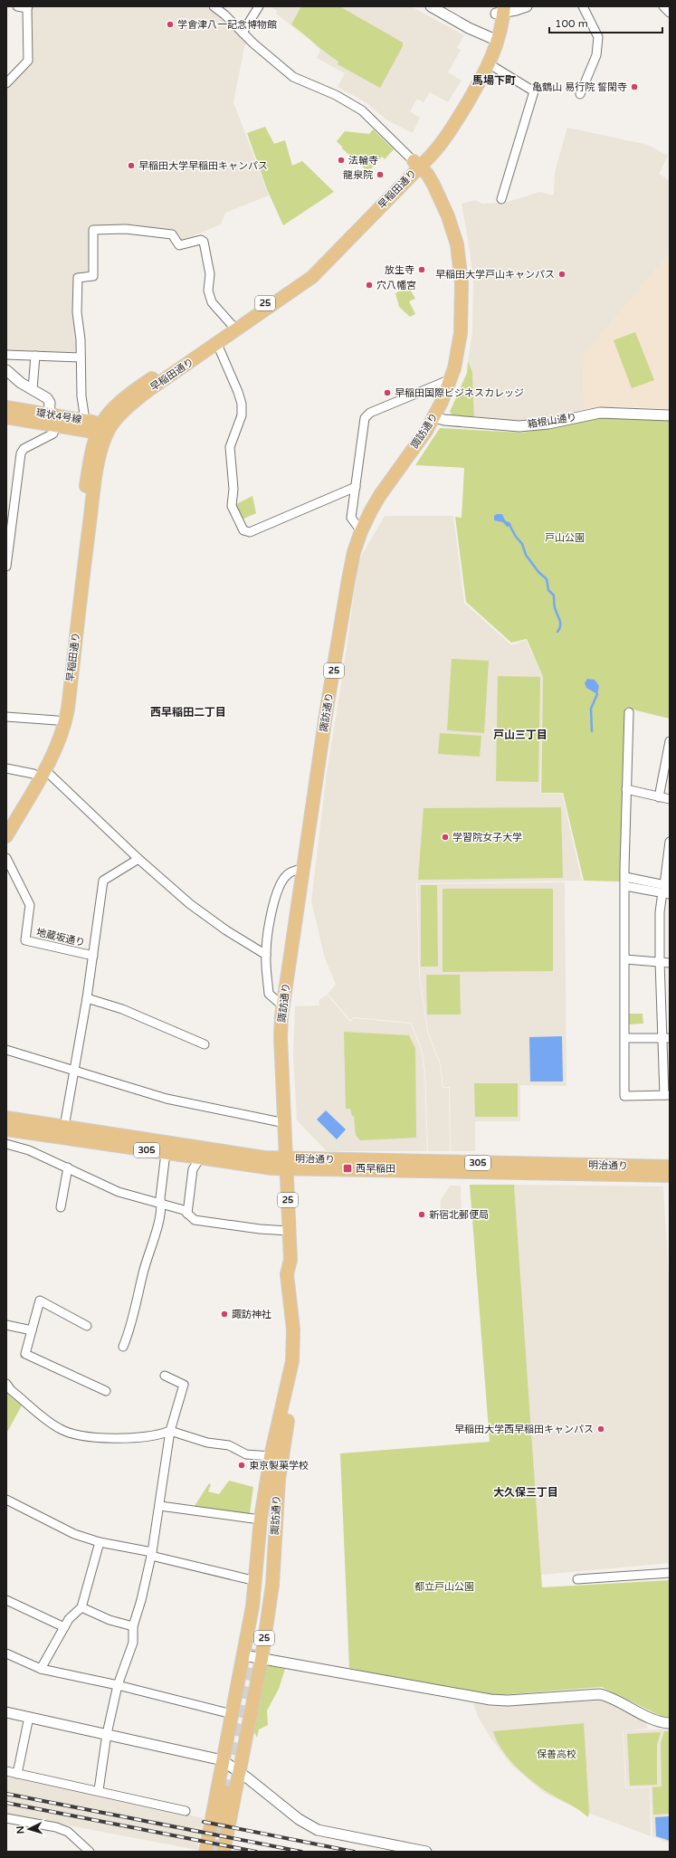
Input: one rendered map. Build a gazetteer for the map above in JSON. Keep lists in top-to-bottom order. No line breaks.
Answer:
{"streets":{"main road":["早稲田通り","25","環状4号線","諏訪通り","305","明治通り"],"street":["箱根山通り","地蔵坂通り"]},"crossings":[["早稲田通り","環状4号線"],["早稲田通り","諏訪通り"],["25","諏訪通り"],["箱根山通り","諏訪通り"],["諏訪通り","明治通り"]],"districts":["馬場下町","西早稲田二丁目","戸山三丁目","大久保三丁目"],"parks":["戸山公園","都立戸山公園","保善高校"],"places":{"other":["学會津八一記念博物館","亀鶴山 易行院 誓閑寺","法輪寺","早稲田大学早稲田キャンパス","龍泉院","放生寺","早稲田大学戸山キャンパス","穴八幡宮","早稲田国際ビジネスカレッジ","学習院女子大学","新宿北郵便局","諏訪神社","早稲田大学西早稲田キャンパス","東京製菓学校"],"transit":["西早稲田"]},"scale_bar":"100 m","north":"left"}
